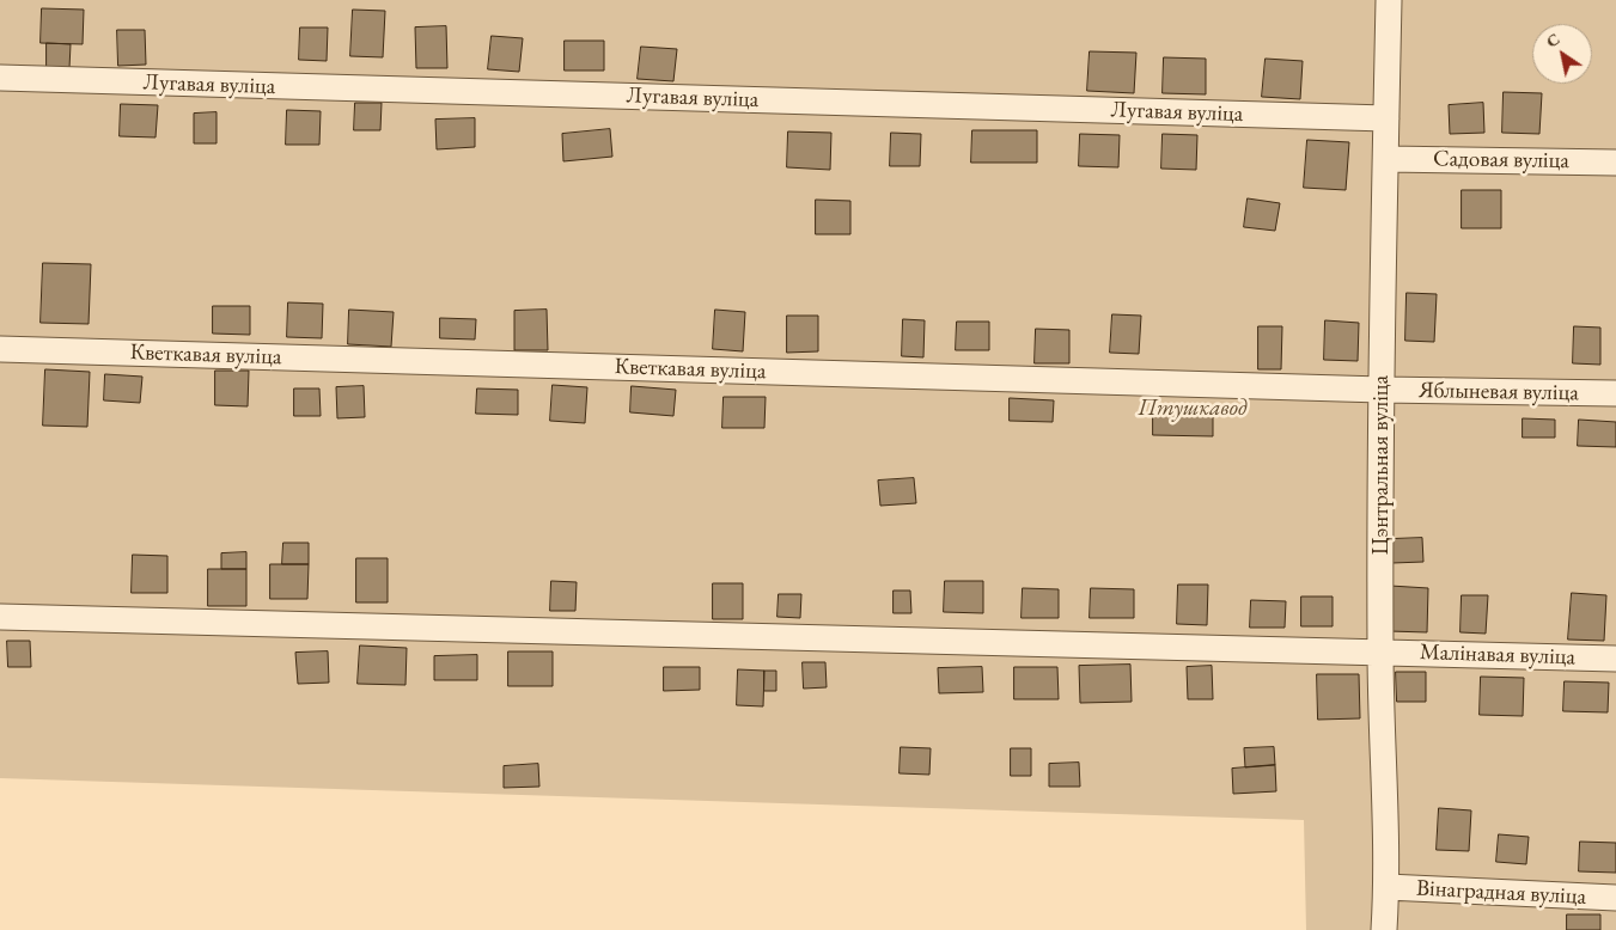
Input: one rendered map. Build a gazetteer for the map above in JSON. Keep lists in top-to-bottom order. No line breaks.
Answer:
{"streets":{"street":["Лугавая вуліца","Садовая вуліца","Кветкавая вуліца","Яблыневая вуліца","Цэнтральная вуліца","Малінавая вуліца","Вінаградная вуліца"]},"crossings":[["Лугавая вуліца","Цэнтральная вуліца"],["Садовая вуліца","Цэнтральная вуліца"],["Кветкавая вуліца","Яблыневая вуліца"],["Кветкавая вуліца","Цэнтральная вуліца"],["Яблыневая вуліца","Цэнтральная вуліца"],["Цэнтральная вуліца","Малінавая вуліца"],["Цэнтральная вуліца","Вінаградная вуліца"]],"parks":["Птушкавод"],"north":"top left"}
